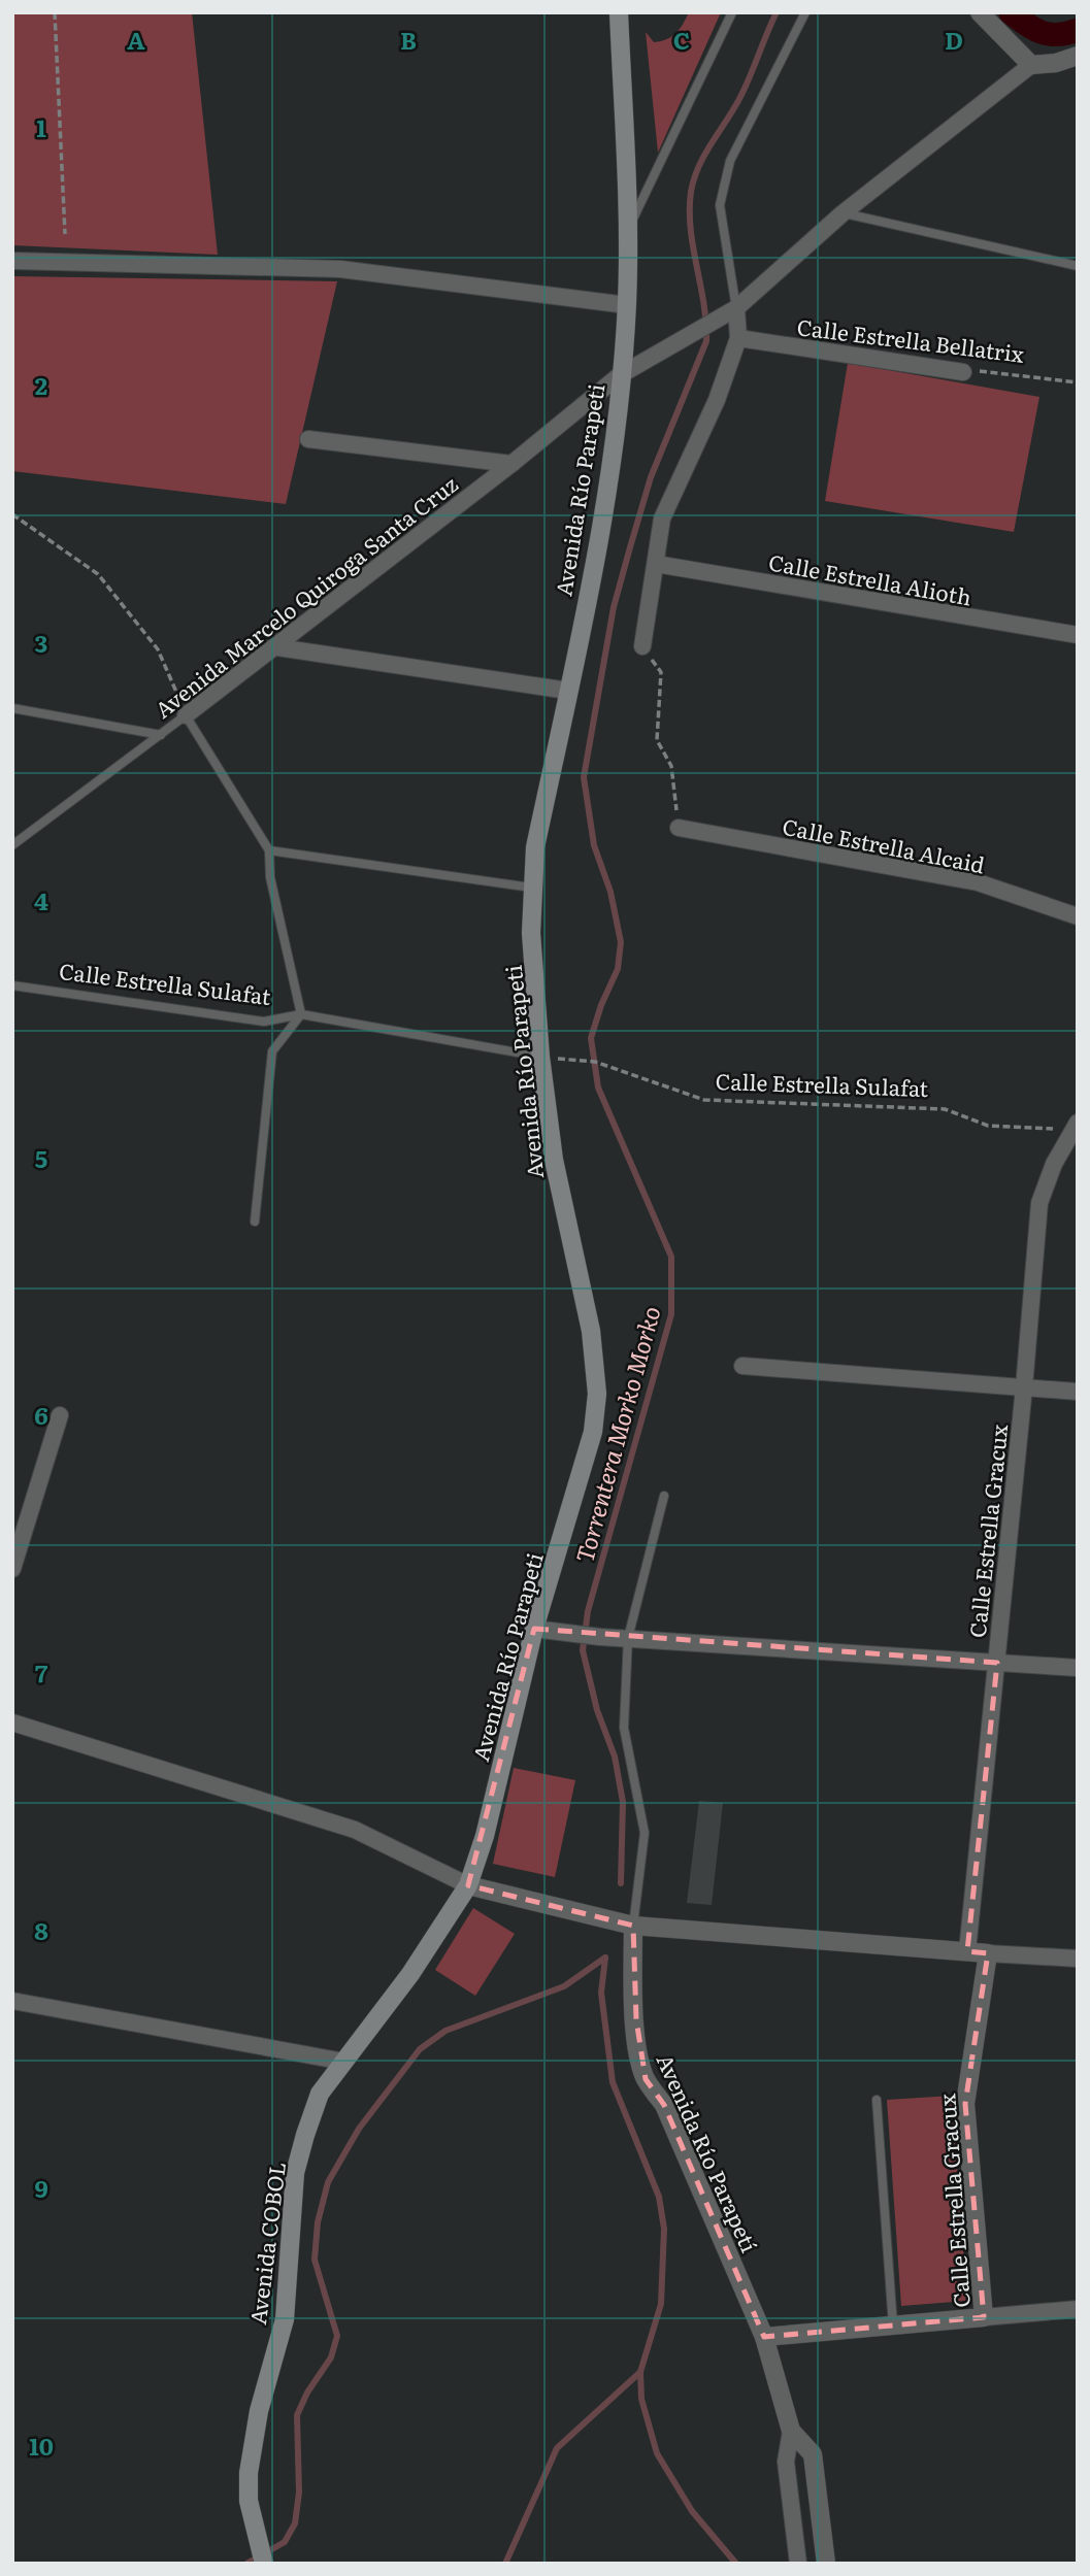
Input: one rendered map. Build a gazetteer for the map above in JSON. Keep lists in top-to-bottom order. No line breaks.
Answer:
{"streets":{"main road":["Avenida Río Parapeti","Avenida COBOL"],"street":["Calle Estrella Bellatrix","Calle Estrella Alioth","Avenida Marcelo Quiroga Santa Cruz","Calle Estrella Alcaid","Calle Estrella Gracux","Avenida Río Parapetí"],"lane":["Calle Estrella Sulafat"]},"crossings":[["Avenida Río Parapeti","Avenida Marcelo Quiroga Santa Cruz"],["Avenida Río Parapeti","Calle Estrella Sulafat"],["Avenida Río Parapeti","Avenida COBOL"],["Calle Estrella Sulafat","Calle Estrella Gracux"]],"water":["Torrentera Morko Morko"],"grid":{"columns":["A","B","C","D"],"rows":["1","2","3","4","5","6","7","8","9","10"]}}
